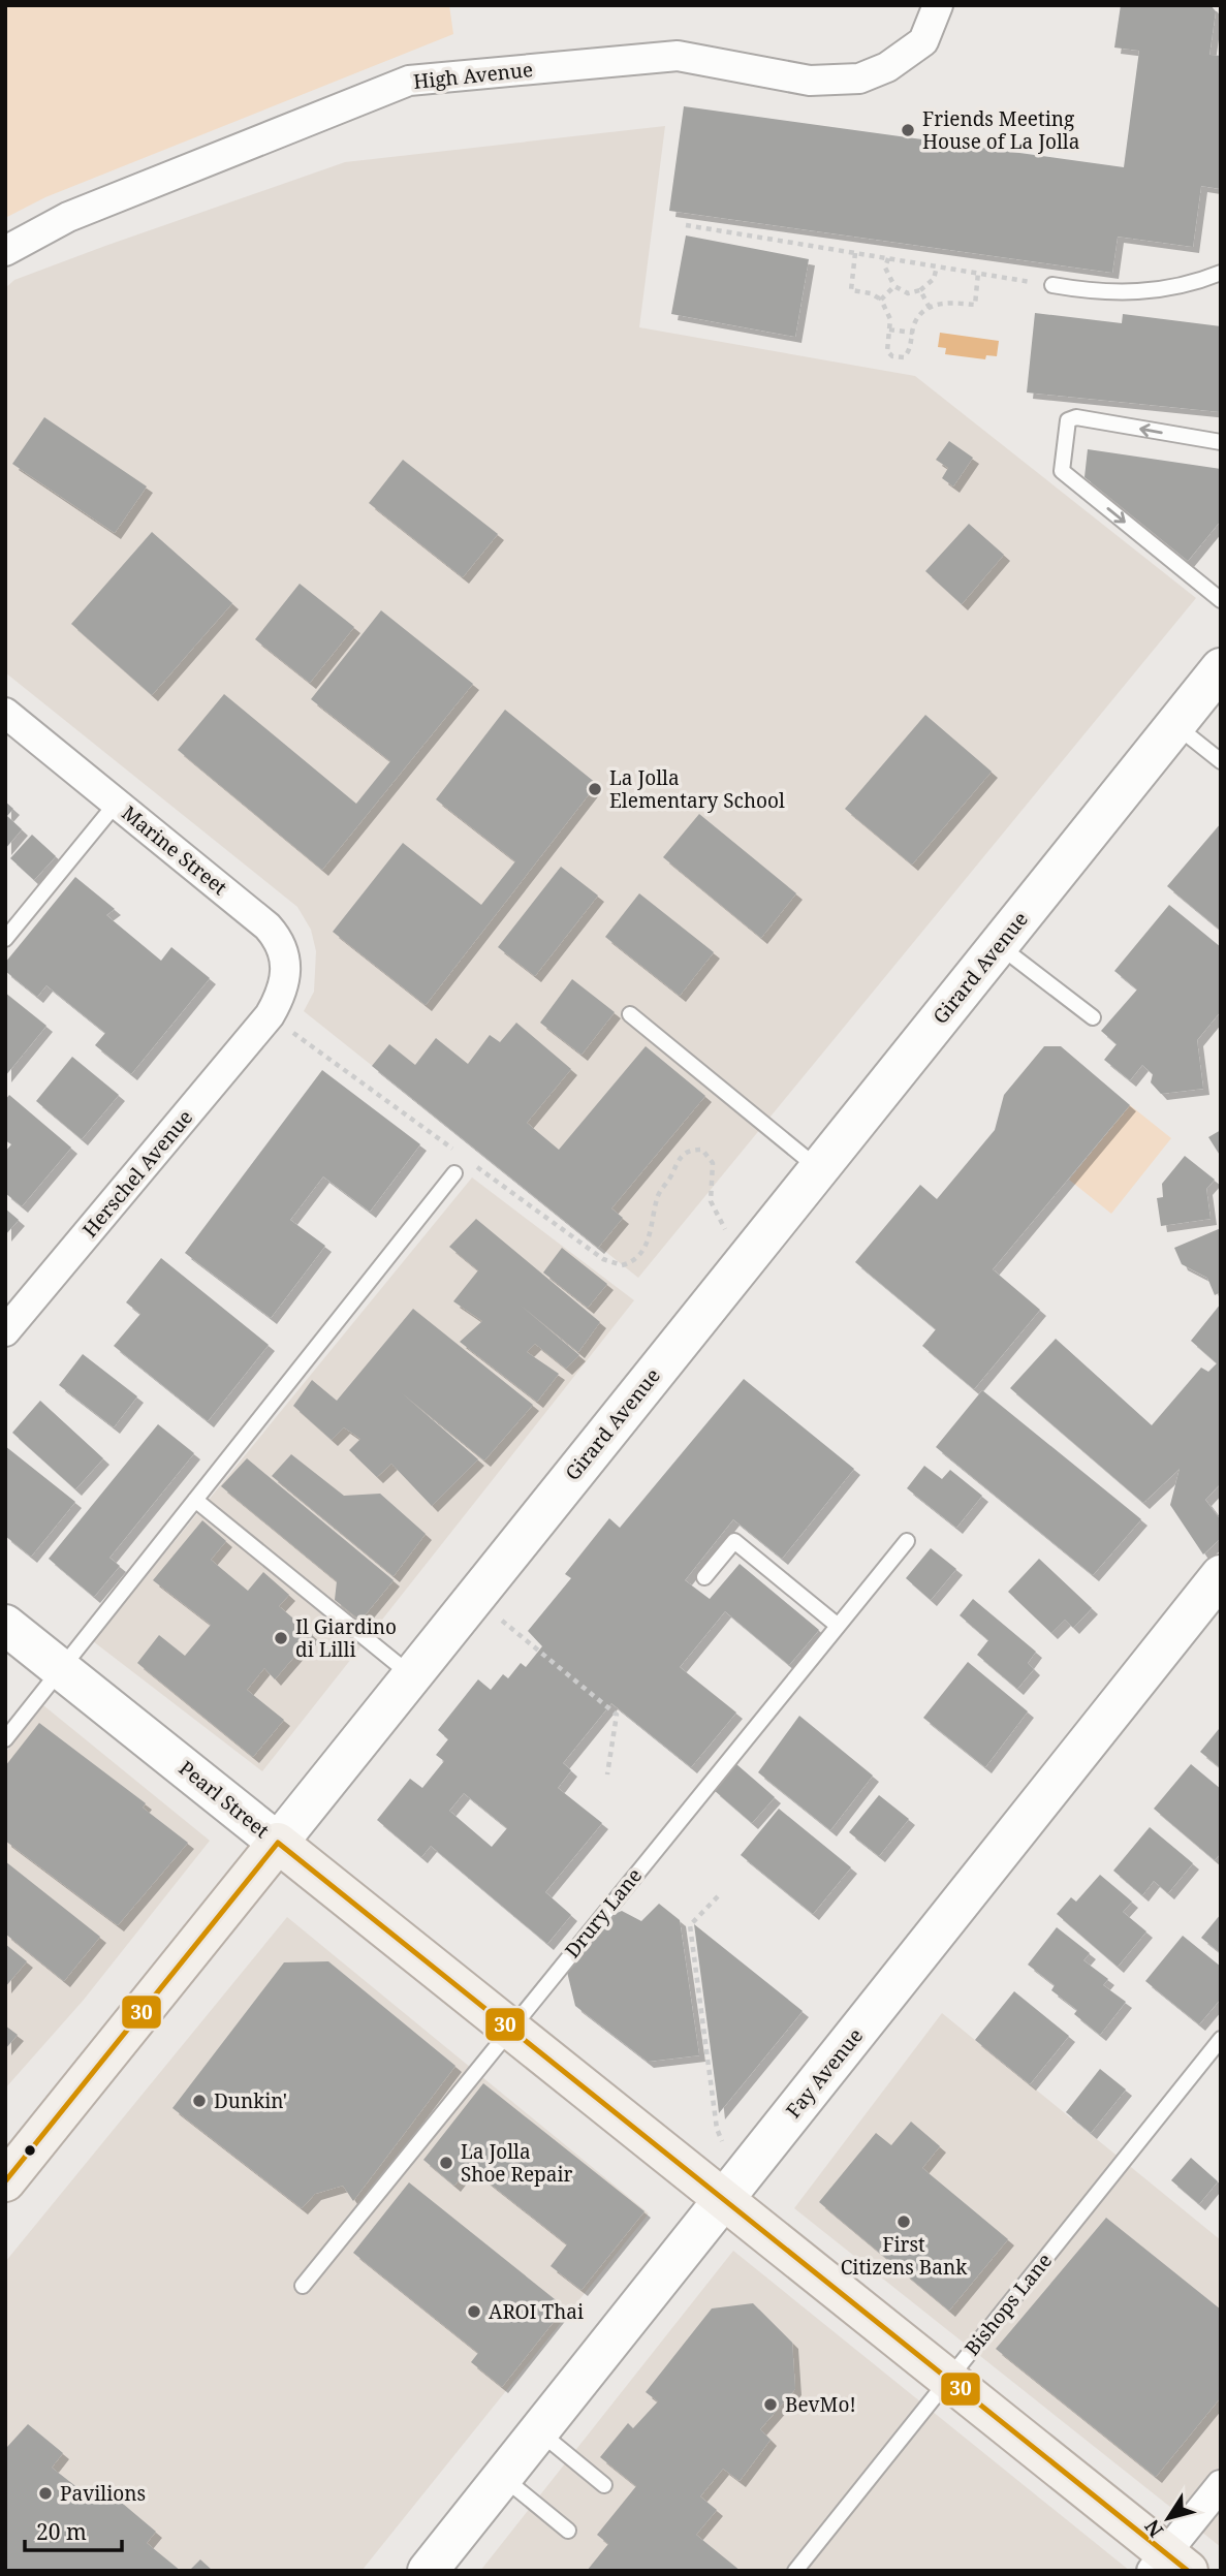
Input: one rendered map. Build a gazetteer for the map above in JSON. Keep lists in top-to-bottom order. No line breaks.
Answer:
{"streets":{"main road":["Girard Avenue","Pearl Street"],"street":["High Avenue","Marine Street","Herschel Avenue","Fay Avenue"],"lane":["Drury Lane","Bishops Lane"]},"crossings":[["Marine Street","Herschel Avenue"],["Girard Avenue","Pearl Street"],["Pearl Street","Drury Lane"],["Pearl Street","Fay Avenue"],["Pearl Street","Bishops Lane"]],"places":["Friends Meeting House of La Jolla","La Jolla Elementary School","Il Giardino di Lilli","Dunkin'","La Jolla Shoe Repair","First Citizens Bank","AROI Thai","BevMo!","Pavilions"],"lines":["transit line 30"],"scale_bar":"20 m","north":"bottom left"}
